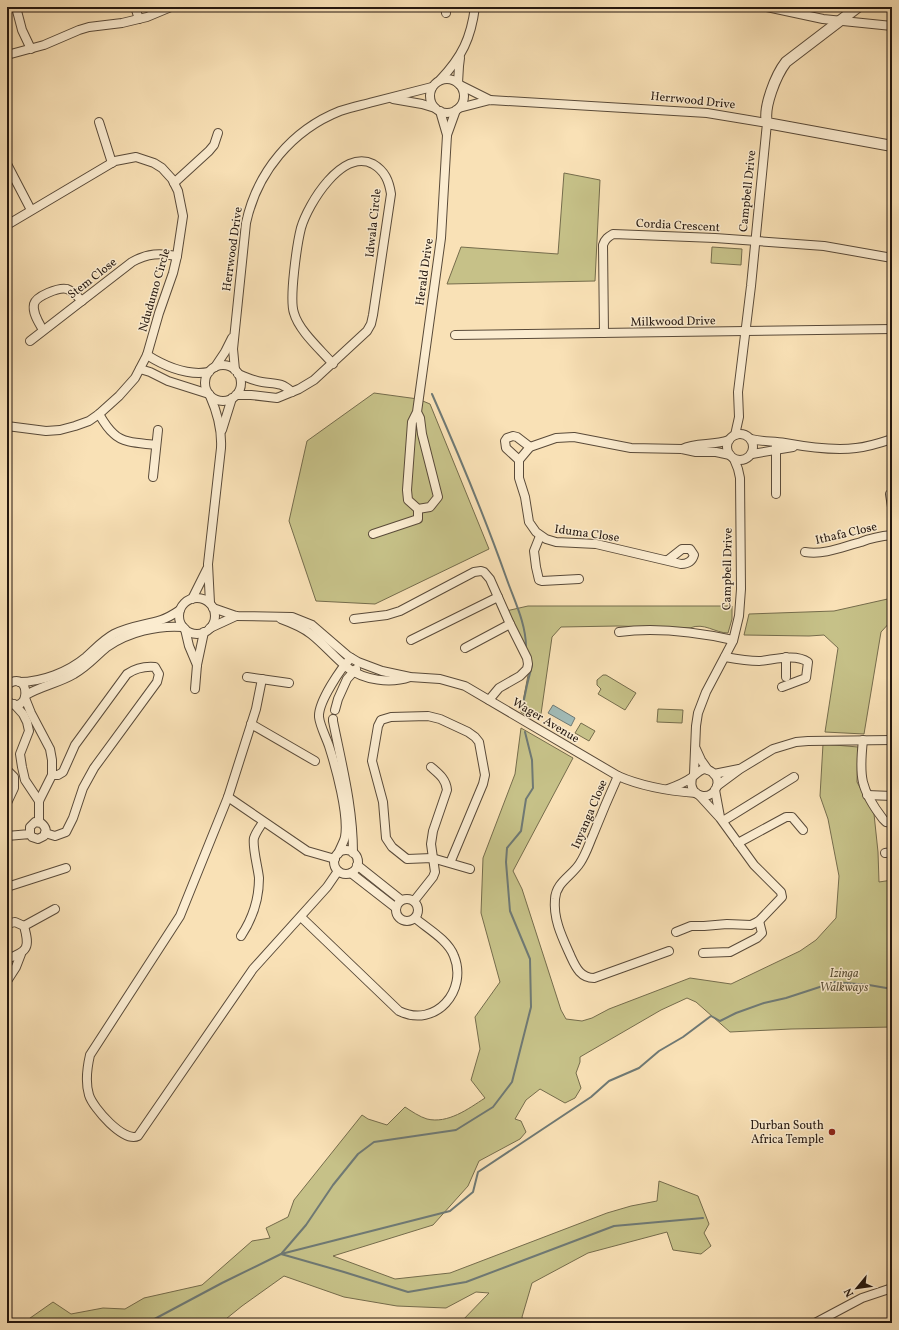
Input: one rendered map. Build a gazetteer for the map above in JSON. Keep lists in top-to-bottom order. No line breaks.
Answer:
{"streets":{"street":["Herrwood Drive","Campbell Drive","Idwala Circle","Cordia Crescent","Herald Drive","Stem Close","Ndudumo Circle","Milkwood Drive","Iduma Close","Ithafa Close","Wager Avenue","Inyanga Close"]},"crossings":[["Herrwood Drive","Campbell Drive"],["Herrwood Drive","Idwala Circle"],["Herrwood Drive","Herald Drive"],["Campbell Drive","Cordia Crescent"],["Campbell Drive","Milkwood Drive"],["Campbell Drive","Wager Avenue"],["Cordia Crescent","Milkwood Drive"],["Stem Close","Ndudumo Circle"],["Wager Avenue","Inyanga Close"]],"parks":["Izinga Walkways"],"places":["Durban South Africa Temple"],"north":"bottom left"}
